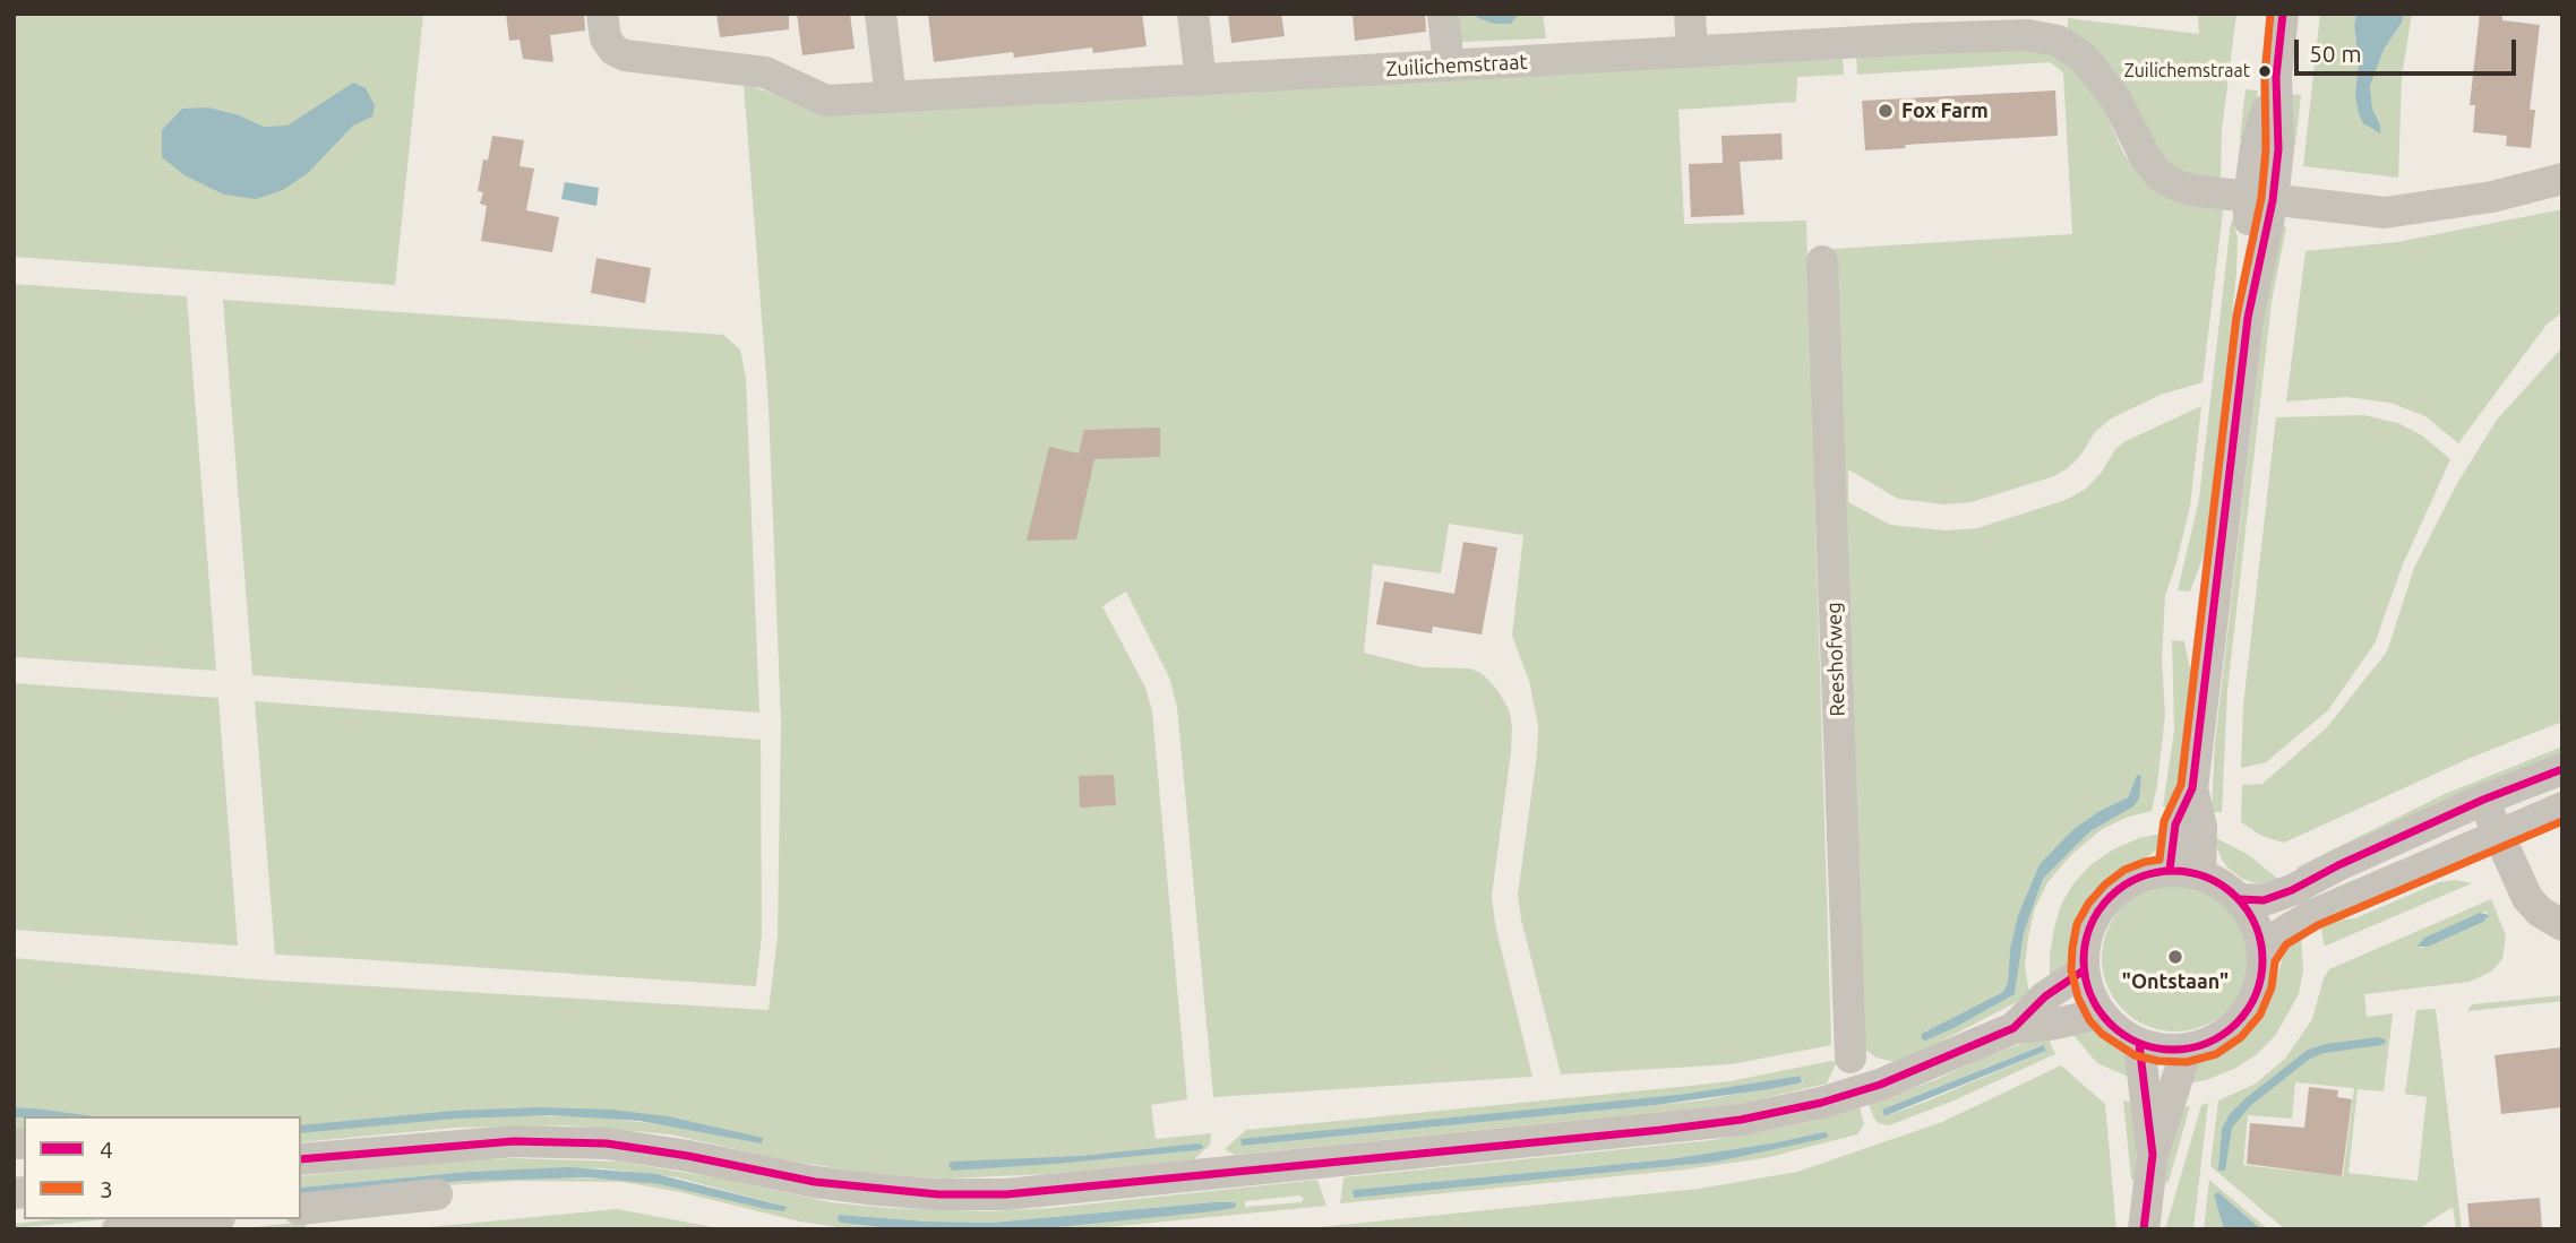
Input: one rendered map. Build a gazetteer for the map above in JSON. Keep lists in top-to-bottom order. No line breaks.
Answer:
{"streets":{"street":["Zuilichemstraat","Reeshofweg"]},"places":["Zuilichemstraat","Fox Farm","\"Ontstaan\""],"lines":["transit line 4","transit line 3"],"legend":["4","3"],"scale_bar":"50 m"}
